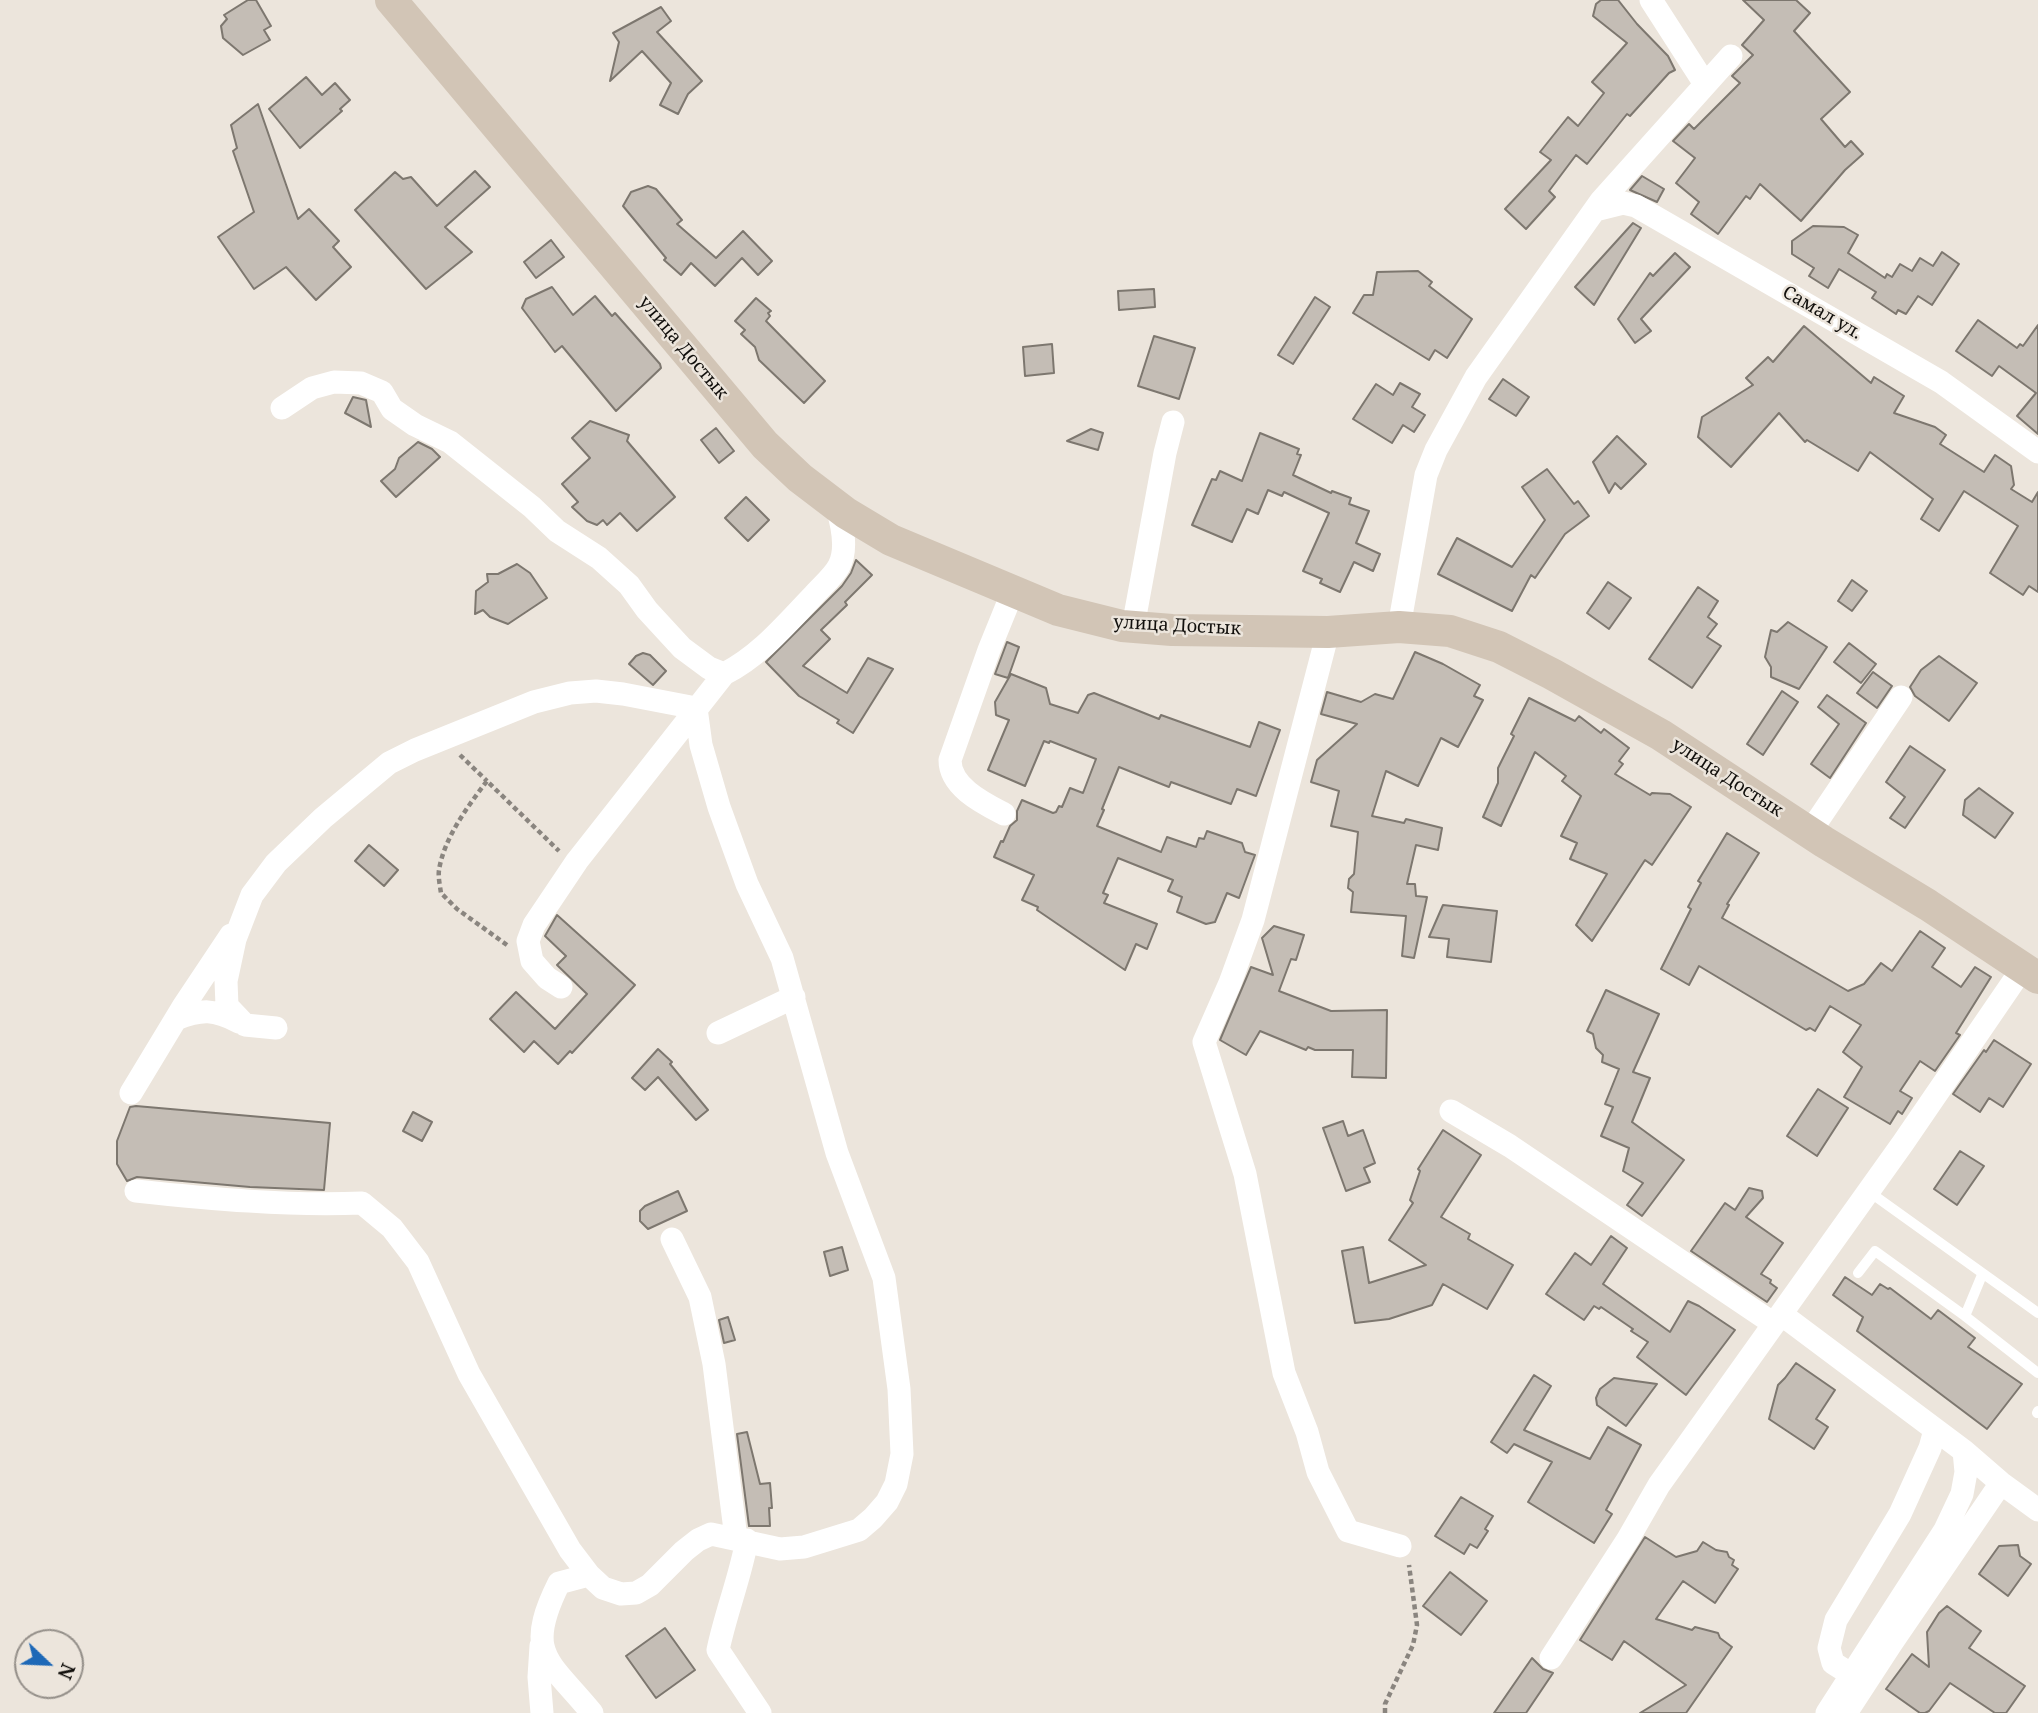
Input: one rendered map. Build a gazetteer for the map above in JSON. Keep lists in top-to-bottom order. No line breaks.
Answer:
{"streets":{"main road":["улица Достык"],"street":["Самал ул."]},"north":"bottom right"}
